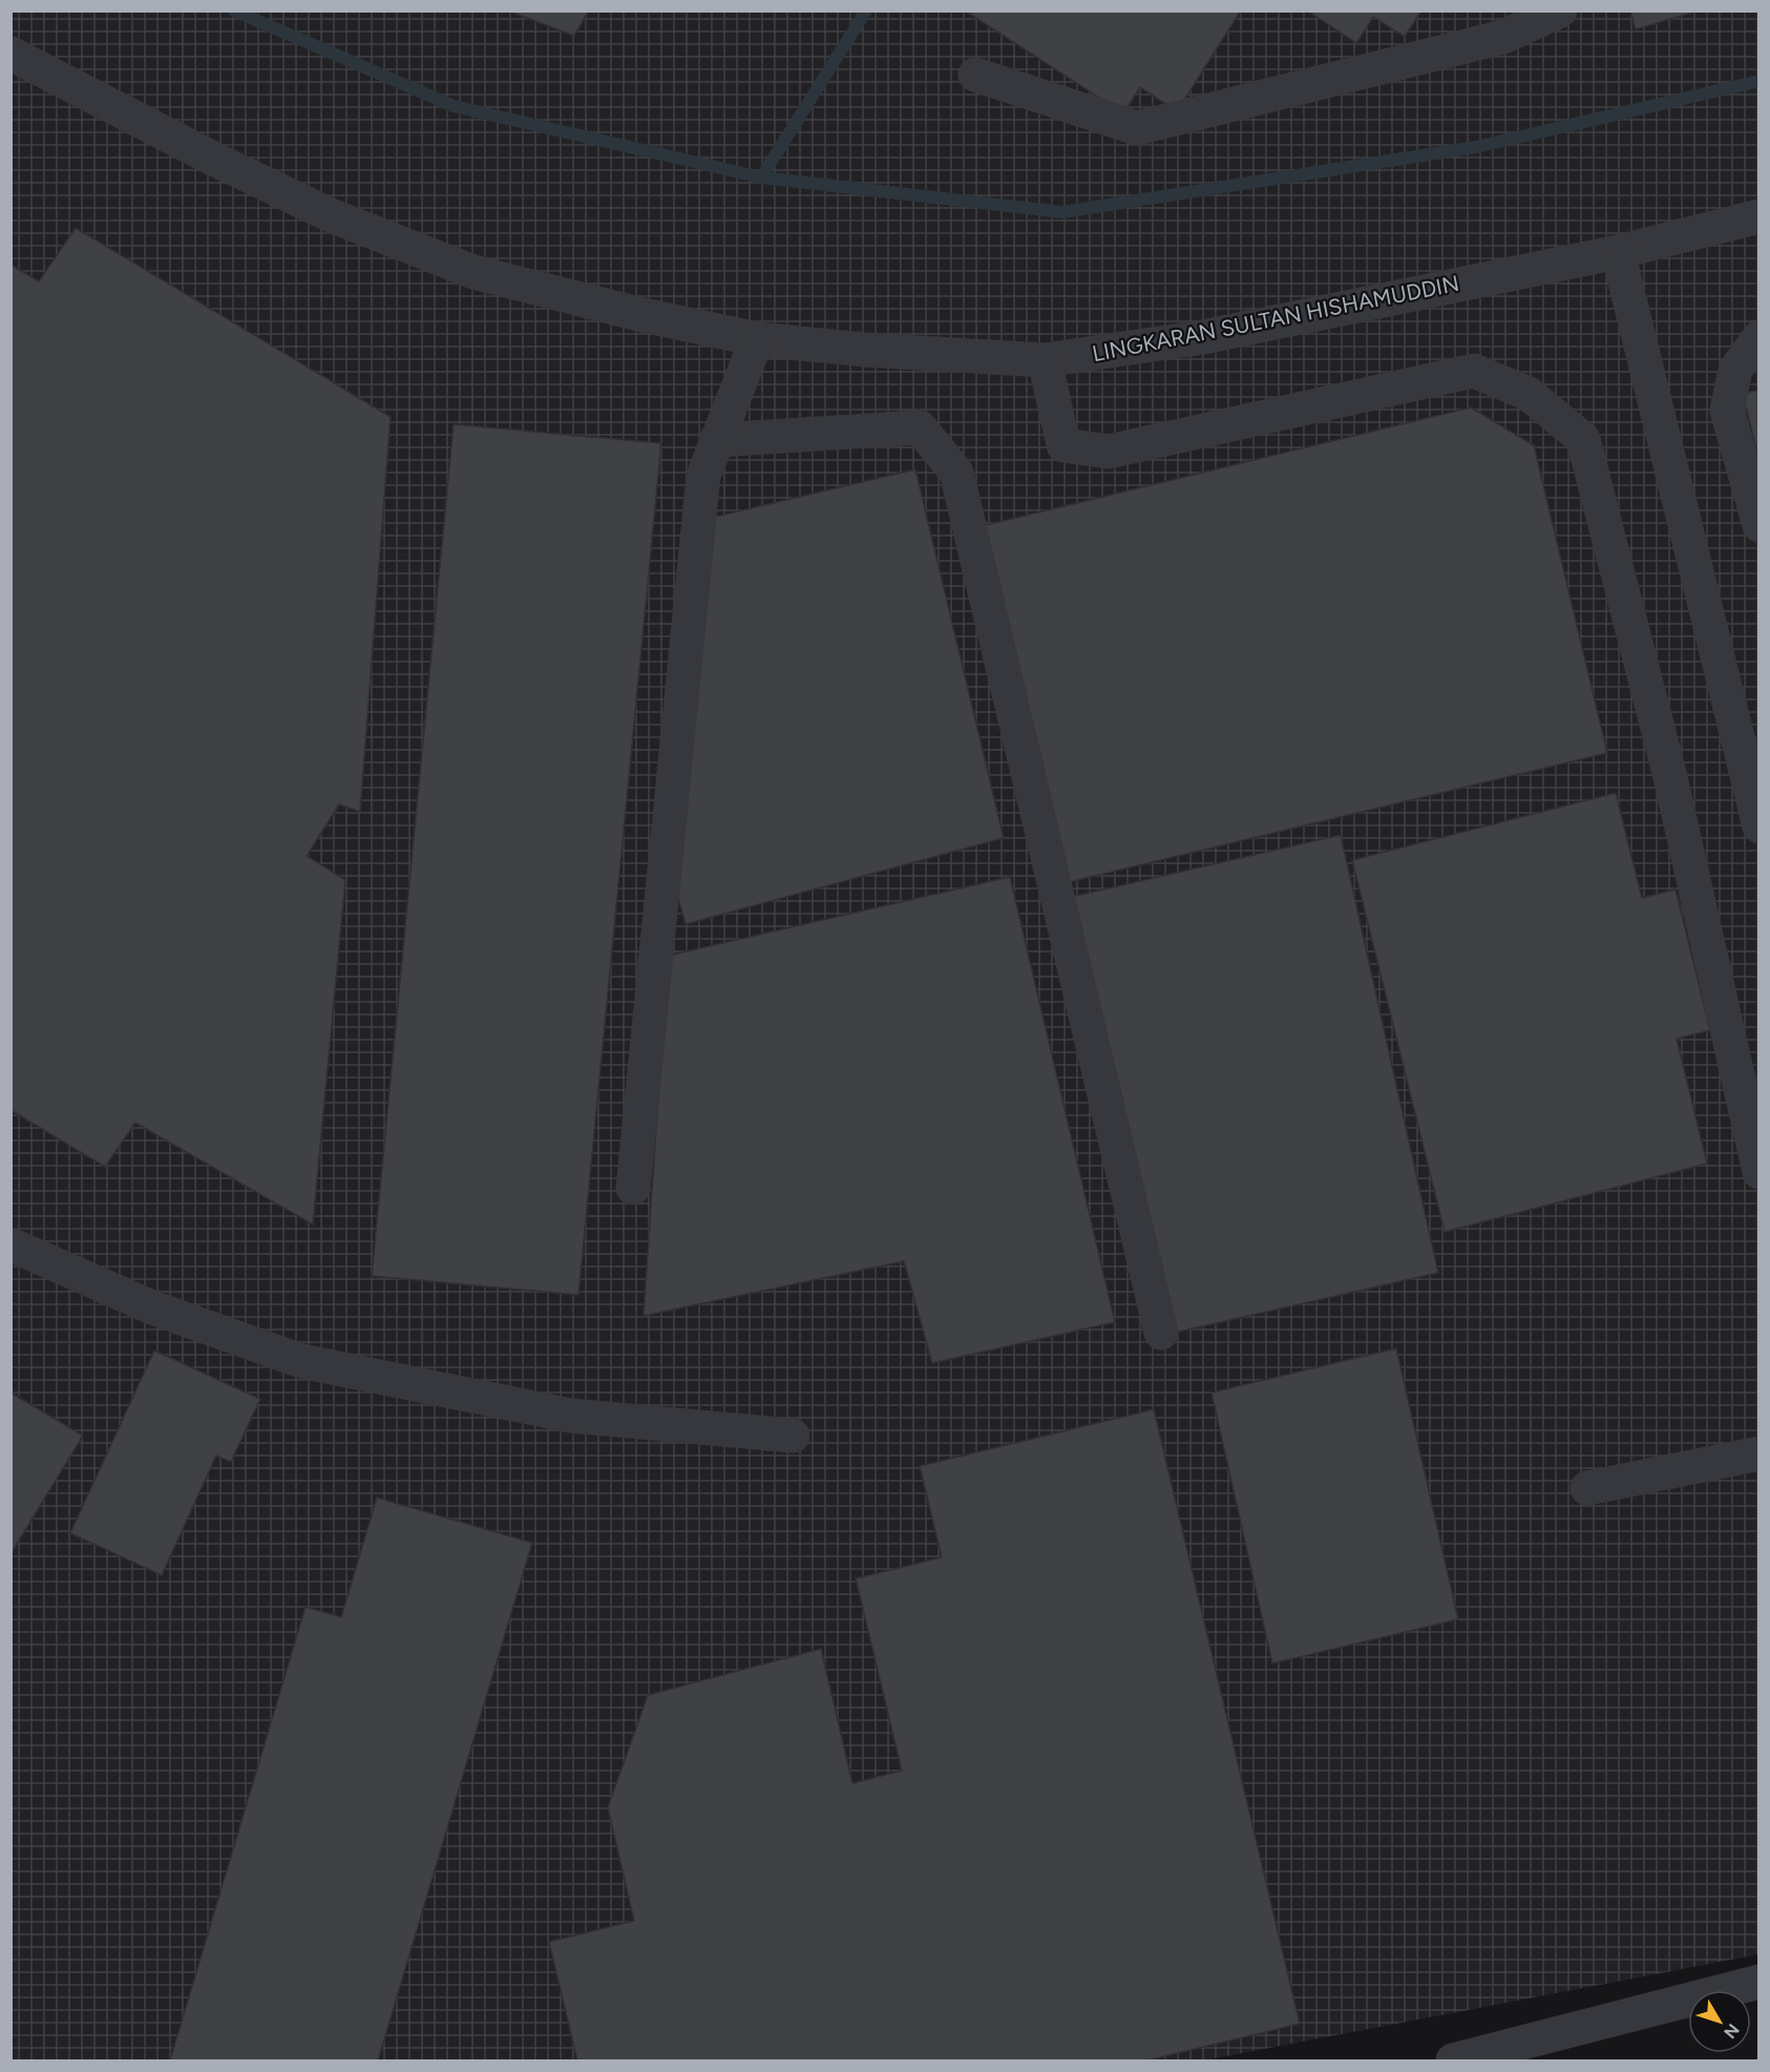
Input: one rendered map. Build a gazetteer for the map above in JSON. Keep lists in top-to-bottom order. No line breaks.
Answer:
{"streets":{"street":["LINGKARAN SULTAN HISHAMUDDIN"]},"north":"bottom right"}
